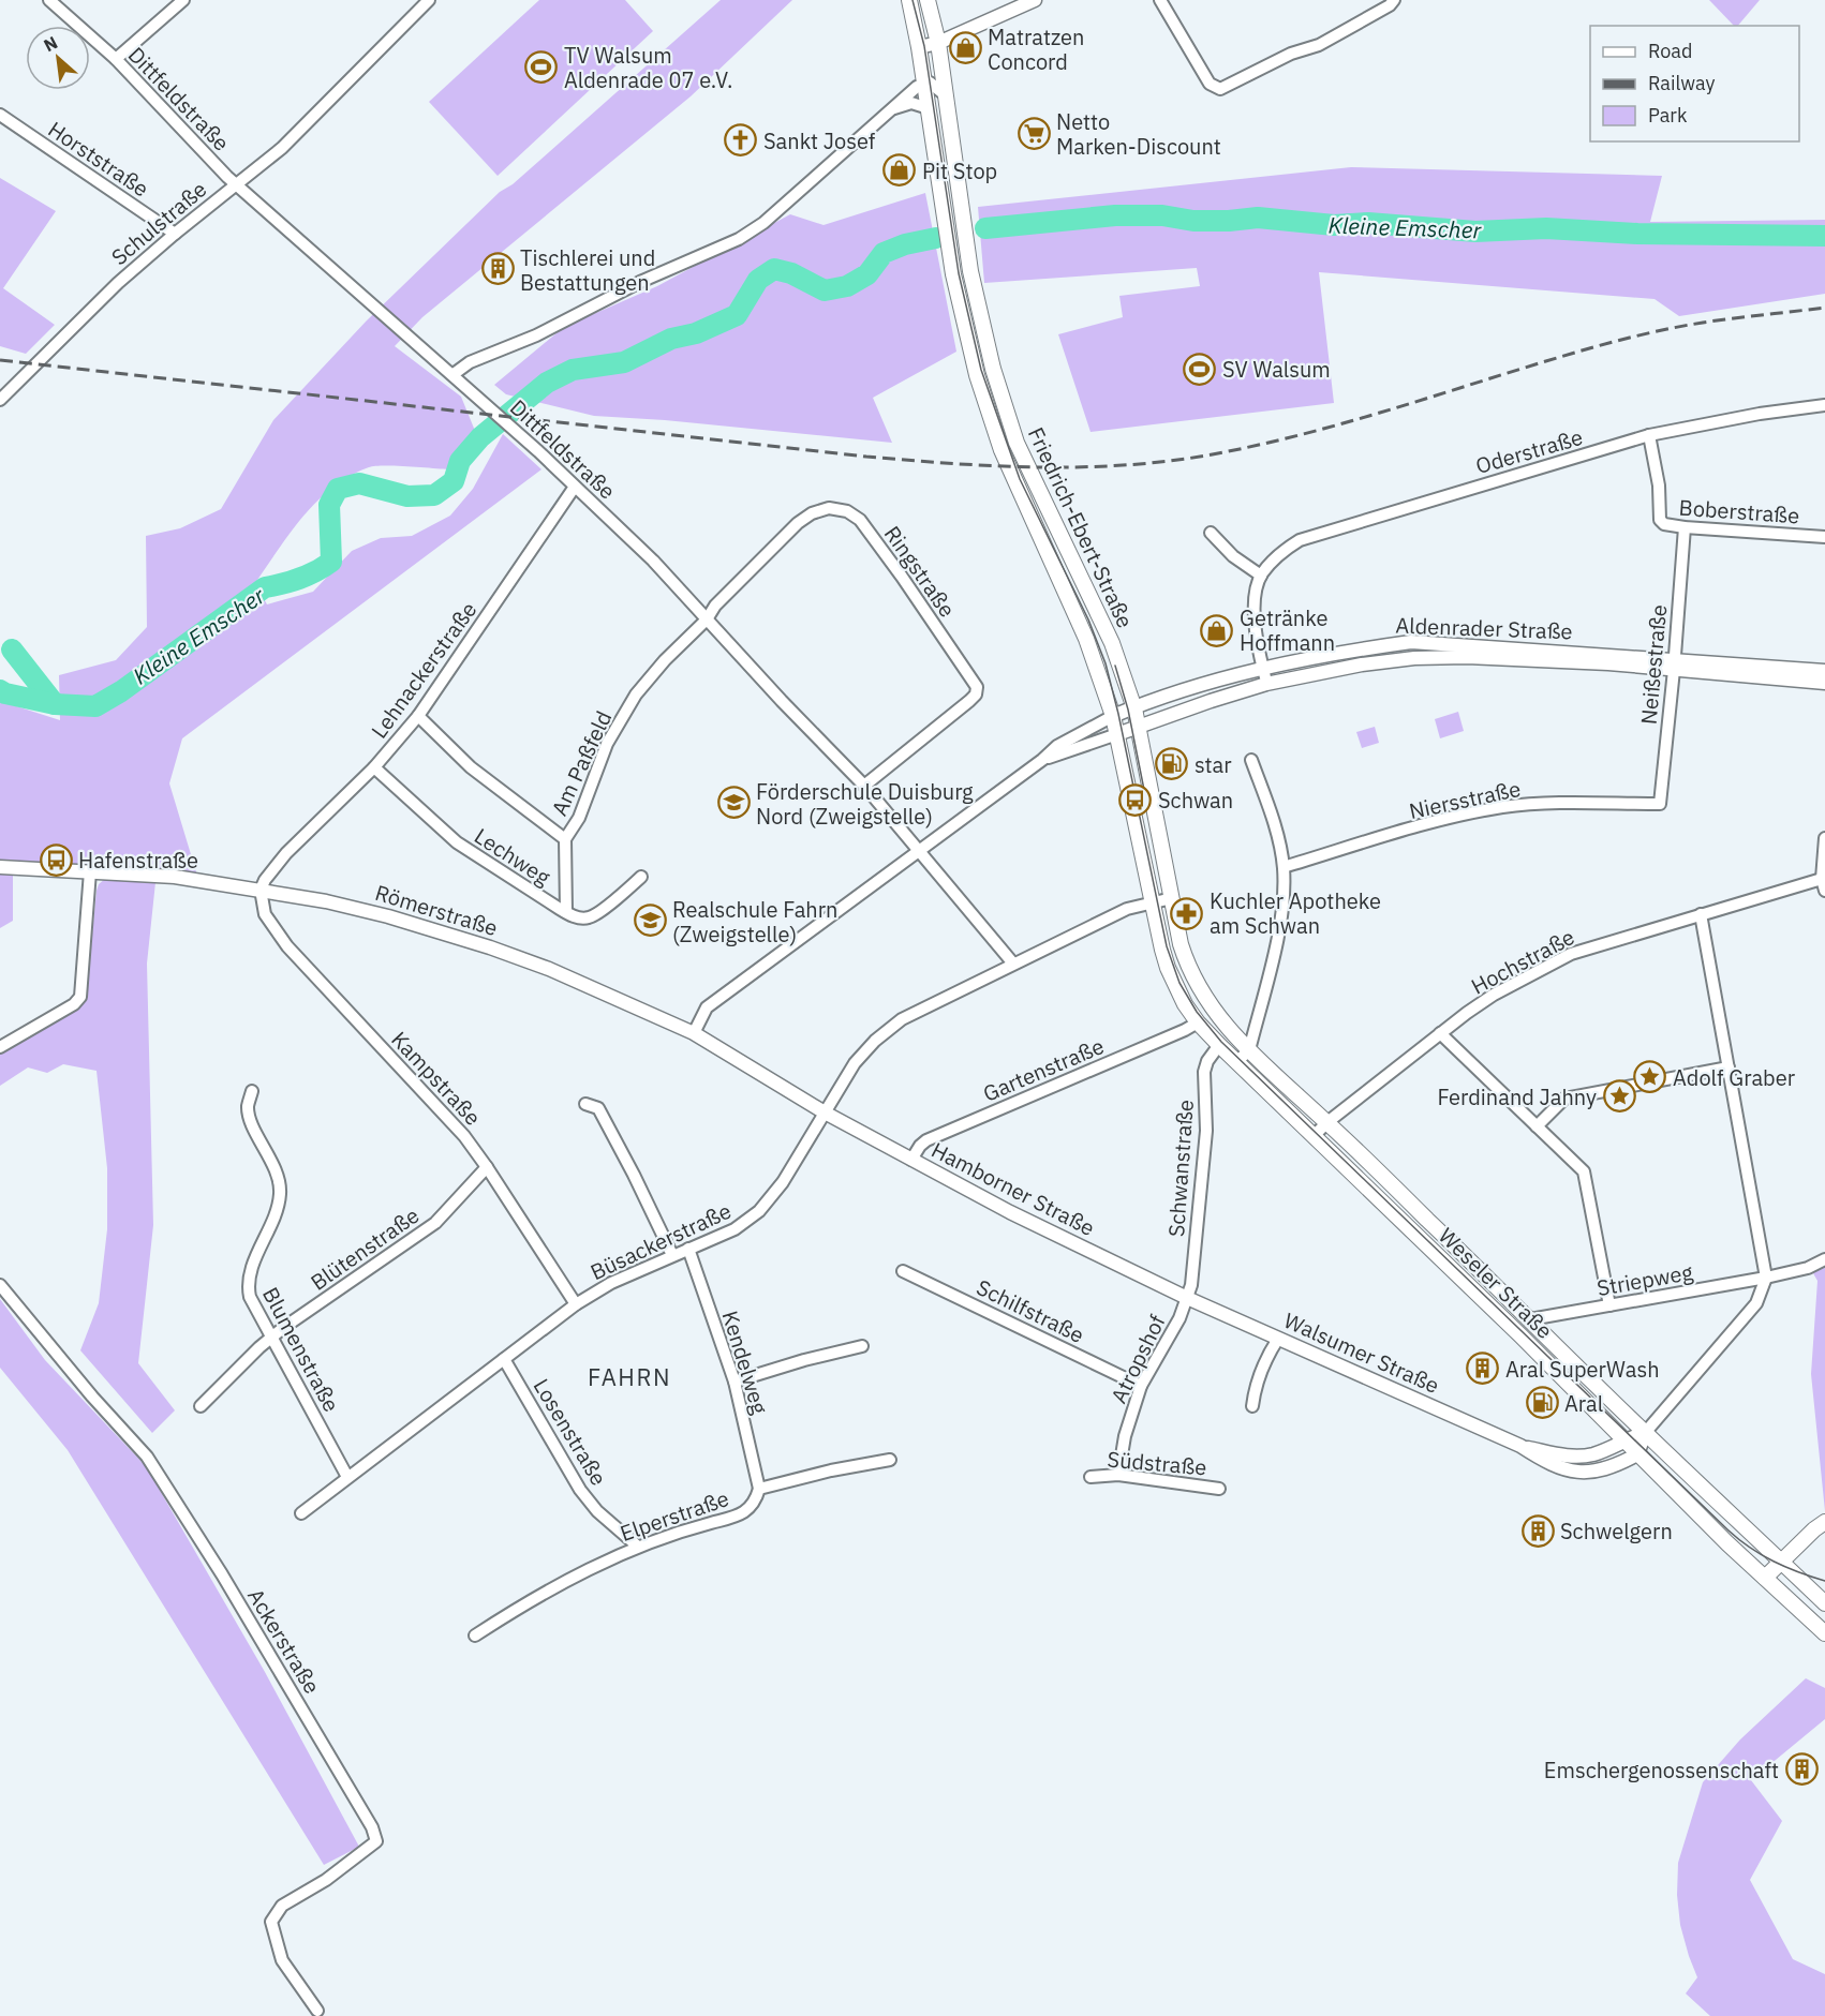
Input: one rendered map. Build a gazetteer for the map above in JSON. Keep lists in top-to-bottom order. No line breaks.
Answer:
{"streets":{"main road":["Friedrich-Ebert-Straße","Weseler Straße"],"street":["Dittfeldstraße","Horststraße","Schulstraße","Oderstraße","Boberstraße","Ringstraße","Aldenrader Straße","Neißestraße","Lehnackerstraße","Am Paßfeld","Niersstraße","Lechweg","Römerstraße","Hochstraße","Gartenstraße","Kampstraße","Schwanstraße","Hamborner Straße","Büsackerstraße","Blütenstraße","Striepweg","Schilfstraße","Blumenstraße","Walsumer Straße","Atropshof","Kendelweg","Losenstraße","Südstraße","Elperstraße","Ackerstraße"]},"crossings":[["Dittfeldstraße","Schulstraße"],["Dittfeldstraße","Ringstraße"],["Dittfeldstraße","Lehnackerstraße"],["Dittfeldstraße","Am Paßfeld"],["Dittfeldstraße","Büsackerstraße"],["Horststraße","Schulstraße"],["Oderstraße","Boberstraße"],["Oderstraße","Aldenrader Straße"],["Boberstraße","Neißestraße"],["Friedrich-Ebert-Straße","Aldenrader Straße"],["Friedrich-Ebert-Straße","Gartenstraße"],["Friedrich-Ebert-Straße","Schwanstraße"],["Friedrich-Ebert-Straße","Büsackerstraße"],["Friedrich-Ebert-Straße","Weseler Straße"],["Ringstraße","Am Paßfeld"],["Aldenrader Straße","Neißestraße"],["Neißestraße","Niersstraße"],["Lehnackerstraße","Lechweg"],["Lehnackerstraße","Römerstraße"],["Lehnackerstraße","Kampstraße"],["Am Paßfeld","Lechweg"],["Römerstraße","Kampstraße"],["Römerstraße","Hamborner Straße"],["Römerstraße","Büsackerstraße"],["Hochstraße","Weseler Straße"],["Gartenstraße","Hamborner Straße"],["Kampstraße","Büsackerstraße"],["Kampstraße","Blütenstraße"],["Schwanstraße","Hamborner Straße"],["Schwanstraße","Weseler Straße"],["Schwanstraße","Walsumer Straße"],["Schwanstraße","Atropshof"],["Hamborner Straße","Büsackerstraße"],["Hamborner Straße","Walsumer Straße"],["Hamborner Straße","Atropshof"],["Büsackerstraße","Blumenstraße"],["Büsackerstraße","Kendelweg"],["Büsackerstraße","Losenstraße"],["Blütenstraße","Blumenstraße"],["Striepweg","Weseler Straße"],["Weseler Straße","Walsumer Straße"],["Schilfstraße","Atropshof"],["Walsumer Straße","Atropshof"],["Atropshof","Südstraße"],["Kendelweg","Elperstraße"],["Losenstraße","Elperstraße"]],"districts":["FAHRN"],"water":["Kleine Emscher"],"places":{"shop":["Matratzen Concord","Pit Stop","Getränke Hoffmann"],"sports":["TV Walsum Aldenrade 07 e.V.","SV Walsum"],"supermarket":["Netto Marken-Discount"],"church":["Sankt Josef"],"building":["Tischlerei und Bestattungen","Aral SuperWash","Schwelgern","Emschergenossenschaft"],"fuel station":["star","Aral"],"bus stop":["Schwan","Hafenstraße"],"school or university":["Förderschule Duisburg Nord (Zweigstelle)","Realschule Fahrn (Zweigstelle)"],"pharmacy":["Kuchler Apotheke am Schwan"],"place":["Adolf Graber","Ferdinand Jahny"]},"legend":["Road","Railway","Park"],"north":"top left"}
